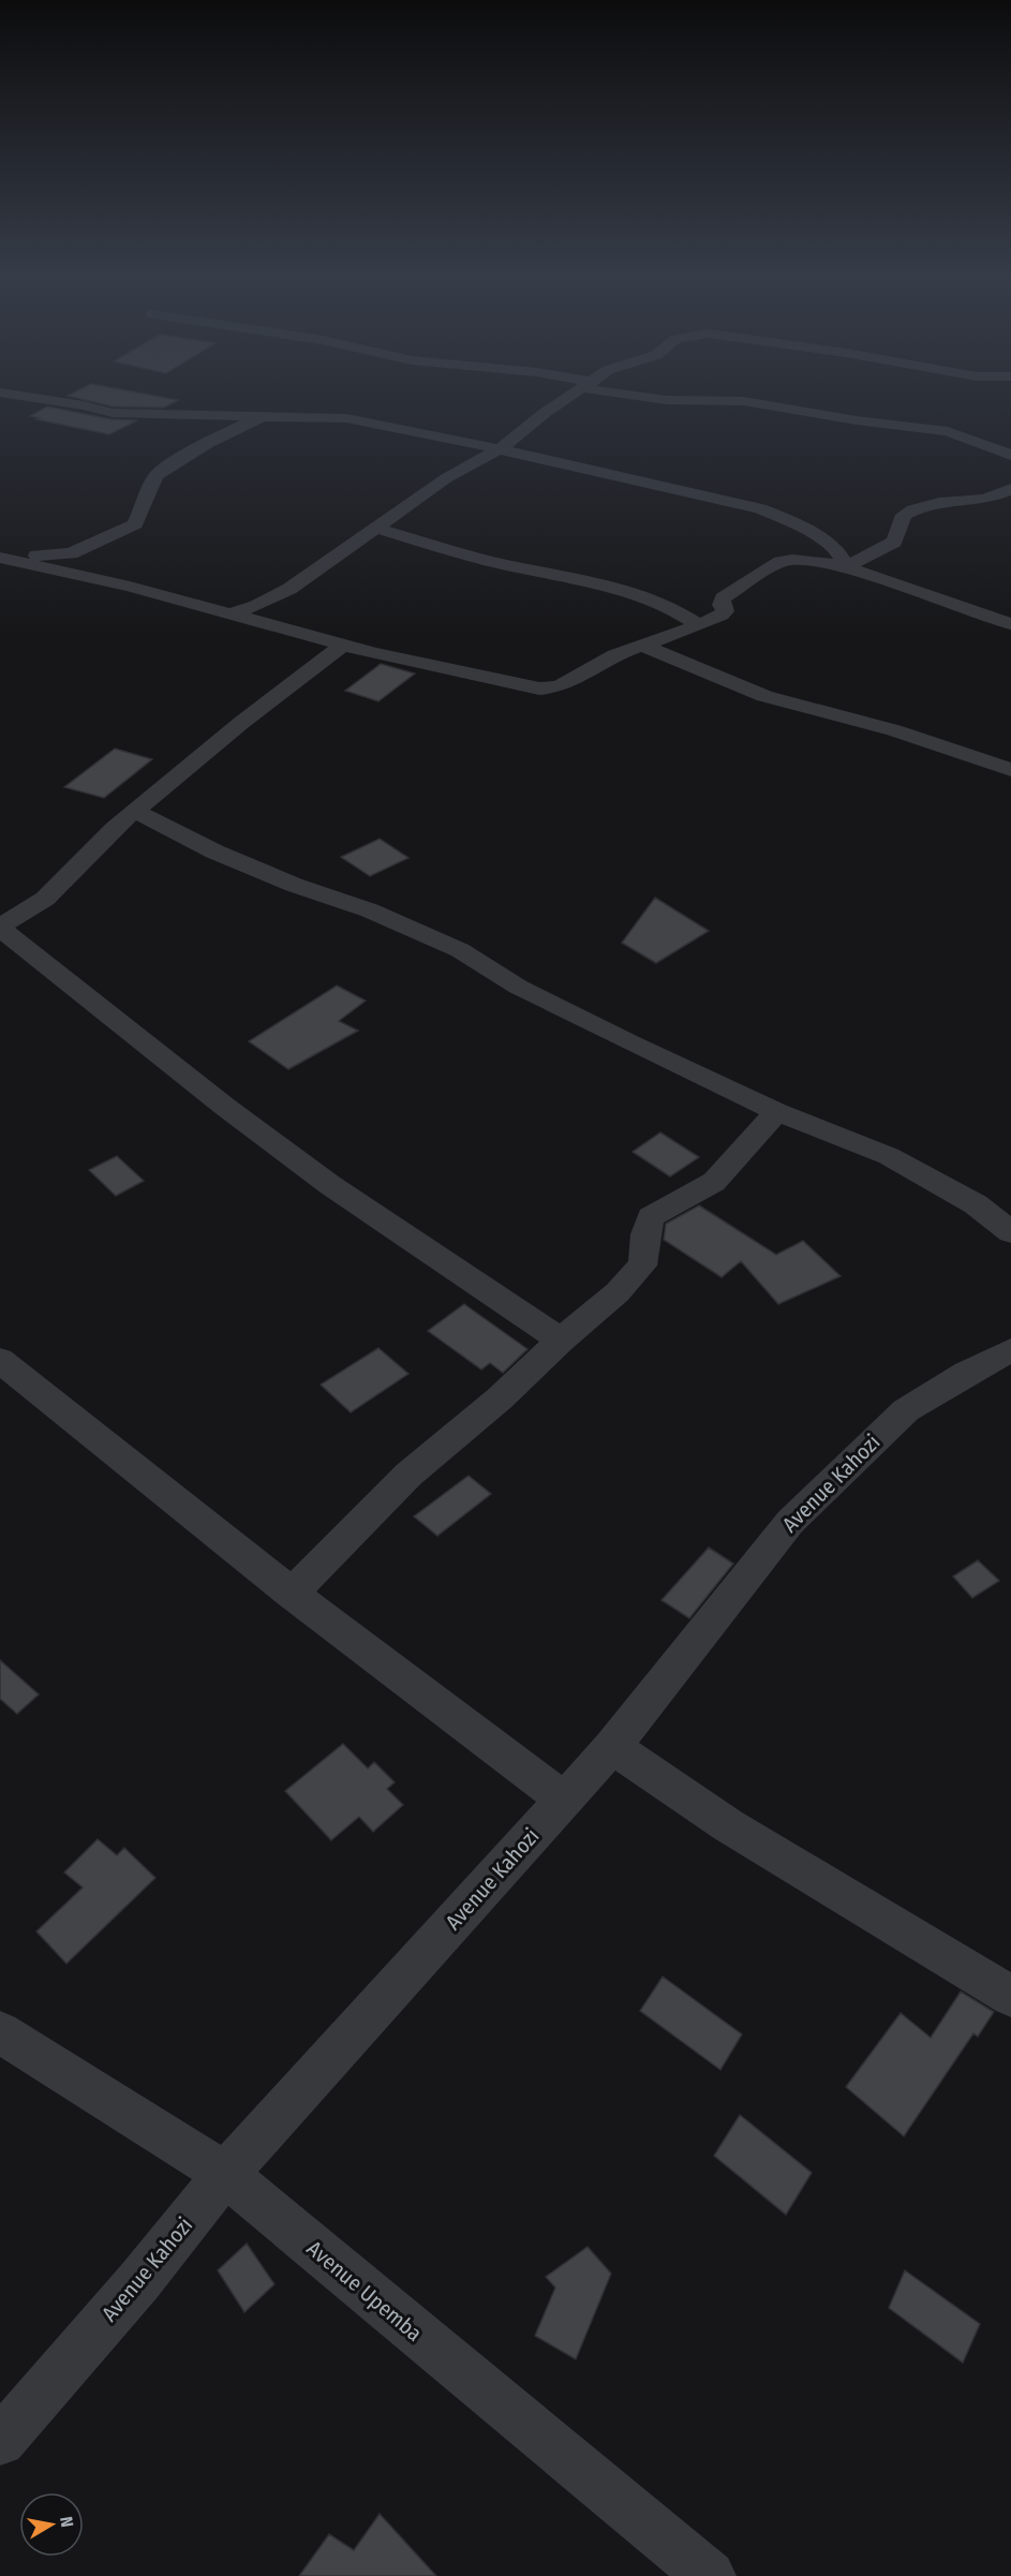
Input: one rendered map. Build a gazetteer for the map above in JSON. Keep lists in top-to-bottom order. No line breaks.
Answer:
{"streets":{"street":["Avenue Kahozi","Avenue Upemba"]},"crossings":[["Avenue Kahozi","Avenue Upemba"]],"north":"right"}
